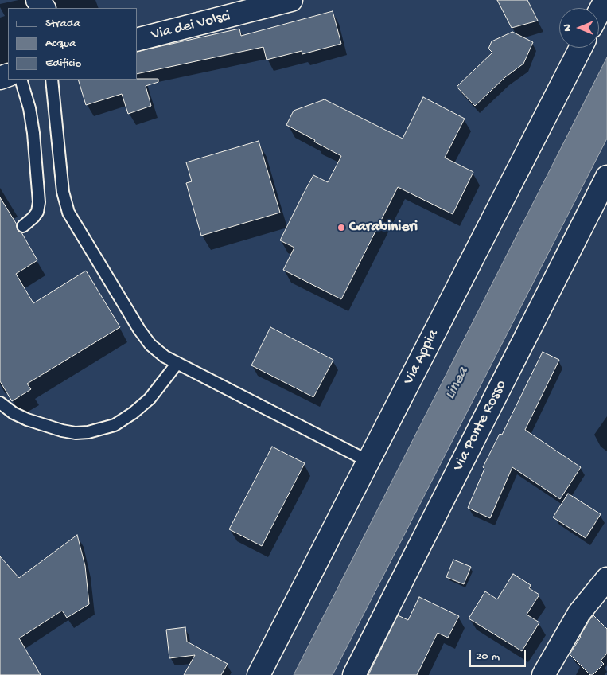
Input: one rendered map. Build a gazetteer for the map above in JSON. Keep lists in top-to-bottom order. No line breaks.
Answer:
{"streets":{"street":["Via dei Volsci","Via Appia","Via Ponte Rosso"]},"water":["Linea"],"places":["Carabinieri"],"legend":["Strada","Acqua","Edificio"],"scale_bar":"20 m","north":"left"}
